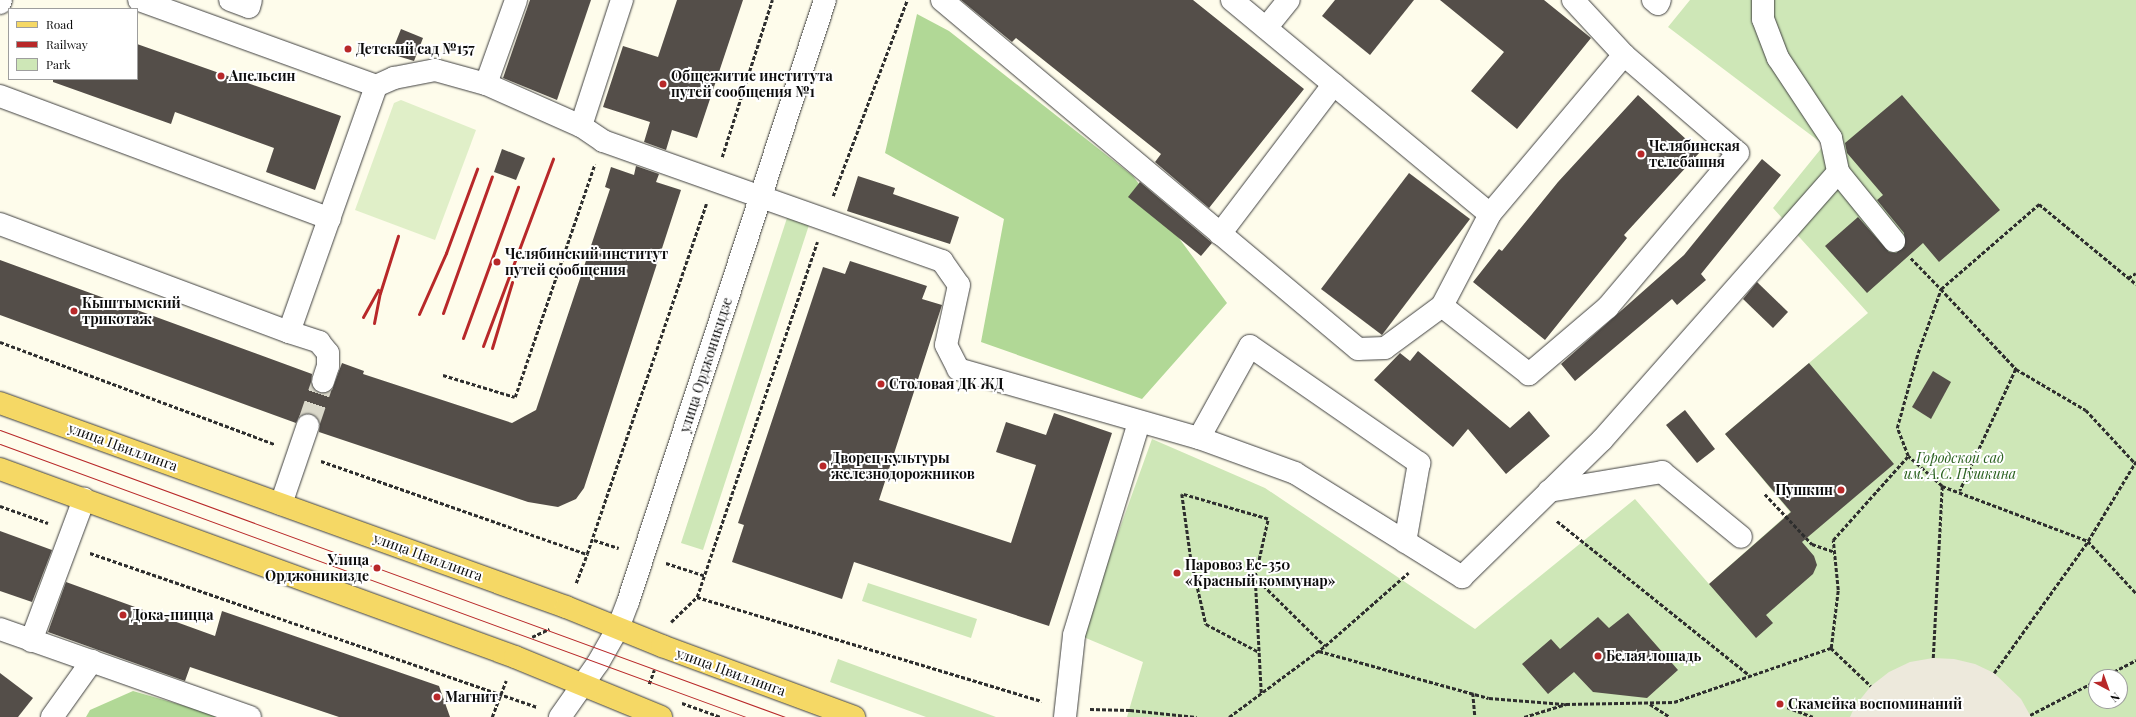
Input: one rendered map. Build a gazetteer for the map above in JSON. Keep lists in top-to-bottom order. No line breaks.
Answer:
{"streets":{"main road":["улица Цвиллинга"],"street":["улица Орджоникидзе"]},"crossings":[["улица Орджоникидзе","улица Цвиллинга"]],"parks":["Городской сад им. А.С. Пушкина"],"places":["Детский сад №157","Апельсин","Общежитие института путей сообщения №1","Челябинская телебашня","Челябинский институт путей сообщения","Кыштымский трикотаж","Столовая ДК ЖД","Дворец культуры железнодорожников","Пушкин","Улица Орджоникизде","Паровоз Ес-350 «Красный коммунар»","Дока-пицца","Белая лошадь","Магнит","Скамейка воспоминаний"],"legend":["Road","Railway","Park"],"north":"bottom right"}
